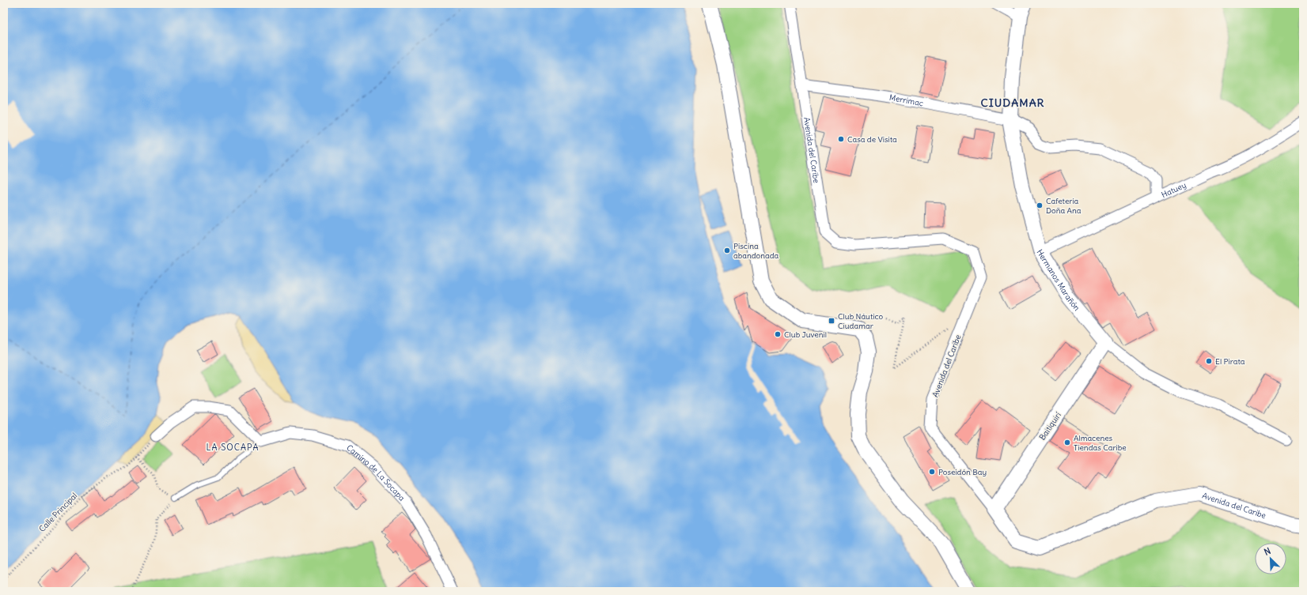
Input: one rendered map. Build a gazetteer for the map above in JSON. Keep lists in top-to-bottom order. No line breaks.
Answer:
{"streets":{"street":["Merrimac","Avenida del Caribe","Hatuey","Hermanos Marañón","Baitiquirí","Camino de La Socapa"],"path":["Calle Principal"]},"crossings":[["Merrimac","Avenida del Caribe"],["Merrimac","Hatuey"],["Merrimac","Hermanos Marañón"],["Avenida del Caribe","Baitiquirí"],["Hatuey","Hermanos Marañón"],["Hermanos Marañón","Baitiquirí"]],"districts":["CIUDAMAR","LA SOCAPA"],"places":{"other":["Casa de Visita","Cafetería Doña Ana","Piscina abandonada","Club Juvenil","El Pirata","Almacenes Tiendas Caribe","Poseidón Bay"],"transit":["Club Náutico Ciudamar"]},"north":"top left"}
